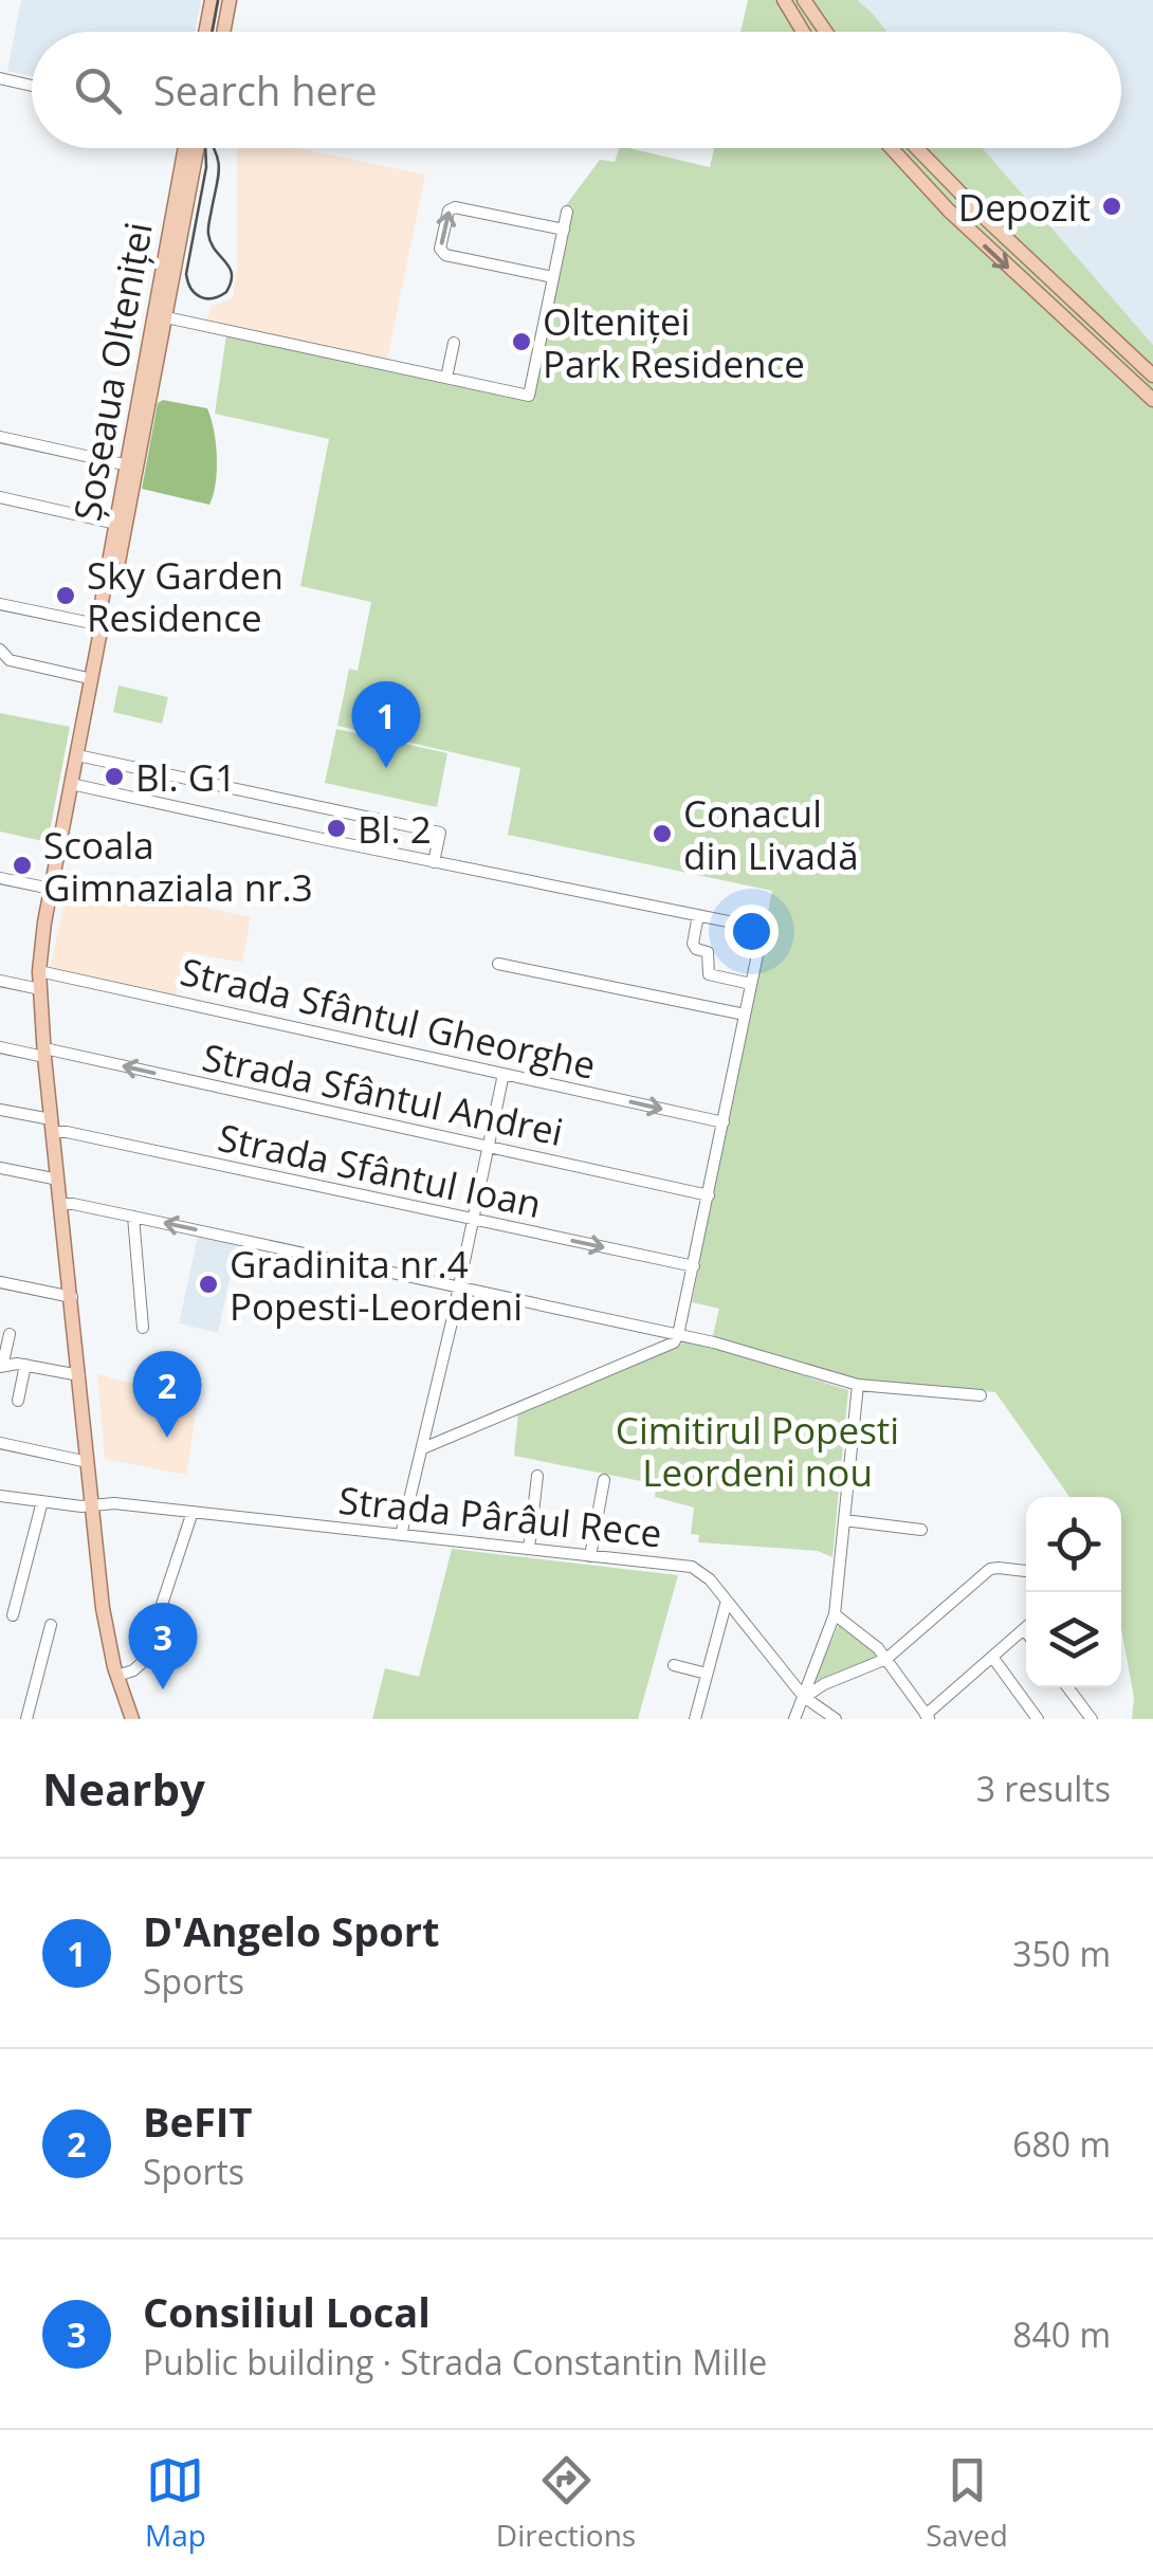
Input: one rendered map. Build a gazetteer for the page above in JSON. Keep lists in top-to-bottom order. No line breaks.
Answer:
{"streets":{"main road":["Șoseaua Olteniței"],"street":["Strada Sfântul Gheorghe","Strada Sfântul Andrei","Strada Sfântul Ioan","Strada Pârâul Rece"]},"crossings":[["Șoseaua Olteniței","Strada Sfântul Gheorghe"],["Șoseaua Olteniței","Strada Sfântul Andrei"],["Șoseaua Olteniței","Strada Sfântul Ioan"],["Șoseaua Olteniței","Strada Pârâul Rece"]],"one_way":["Strada Sfântul Andrei"],"parks":["Cimitirul Popesti Leordeni nou"],"places":["Depozit","Olteniței Park Residence","Sky Garden Residence","Bl. G1","Bl. 2","Conacul din Livadă","Scoala Gimnaziala nr.3","Gradinita nr.4 Popesti-Leordeni"],"page":{"search":"Search here","pins":["1","2","3"],"heading":["Nearby","3 results"],"list":[{"mark":"1","name":"D'Angelo Sport","note":"Sports","value":"350 m"},{"mark":"2","name":"BeFIT","note":"Sports","value":"680 m"},{"mark":"3","name":"Consiliul Local","note":"Public building · Strada Constantin Mille","value":"840 m"}],"nav":["Map","Directions","Saved"]}}
